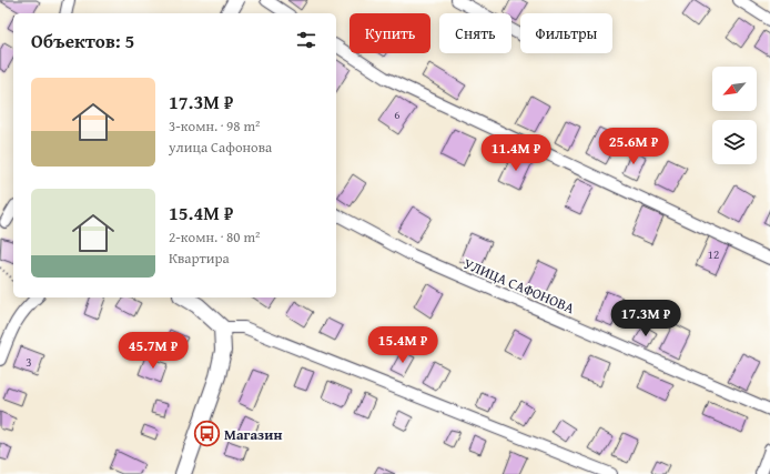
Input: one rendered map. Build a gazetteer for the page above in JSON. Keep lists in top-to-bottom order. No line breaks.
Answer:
{"streets":{"street":["УЛИЦА САФОНОВА"]},"places":{"bus stop":["Магазин"]},"house_numbers":["6","12","3"],"north":"bottom left","page":{"chip":["Купить","Снять","Фильтры"],"heading":"Объектов: 5","list":[{"name":"17.3M ₽","note":"3-комн. · 98 m² · улица Сафонова"},{"name":"15.4M ₽","note":"2-комн. · 80 m² · Квартира"}],"price":["25.6M ₽","11.4M ₽","17.3M ₽","15.4M ₽","45.7M ₽"]}}
